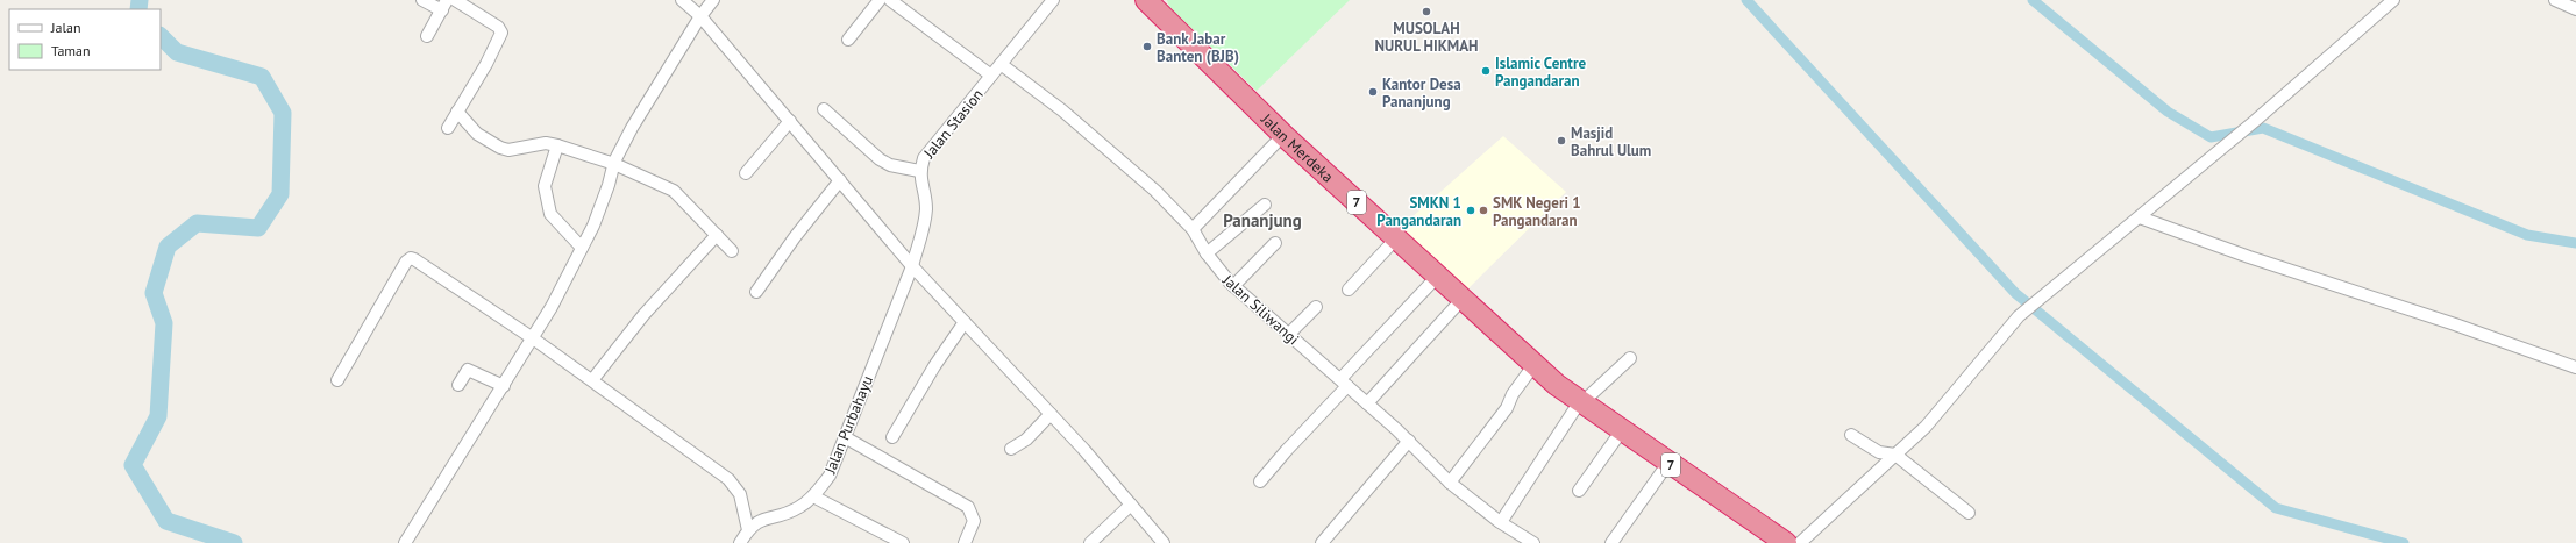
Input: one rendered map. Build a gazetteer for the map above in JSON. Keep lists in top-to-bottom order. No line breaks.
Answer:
{"streets":{"highway":["Jalan Merdeka","7"],"street":["Jalan Stasion","Jalan Siliwangi","Jalan Purbahayu"]},"crossings":[["Jalan Stasion","Jalan Siliwangi"],["Jalan Stasion","Jalan Purbahayu"],["Jalan Merdeka","7"]],"districts":["Pananjung"],"places":["MUSOLAH NURUL HIKMAH","Bank Jabar Banten (BJB)","Islamic Centre Pangandaran","Kantor Desa Pananjung","Masjid Bahrul Ulum","SMKN 1 Pangandaran","SMK Negeri 1 Pangandaran"],"legend":["Jalan","Taman"]}
